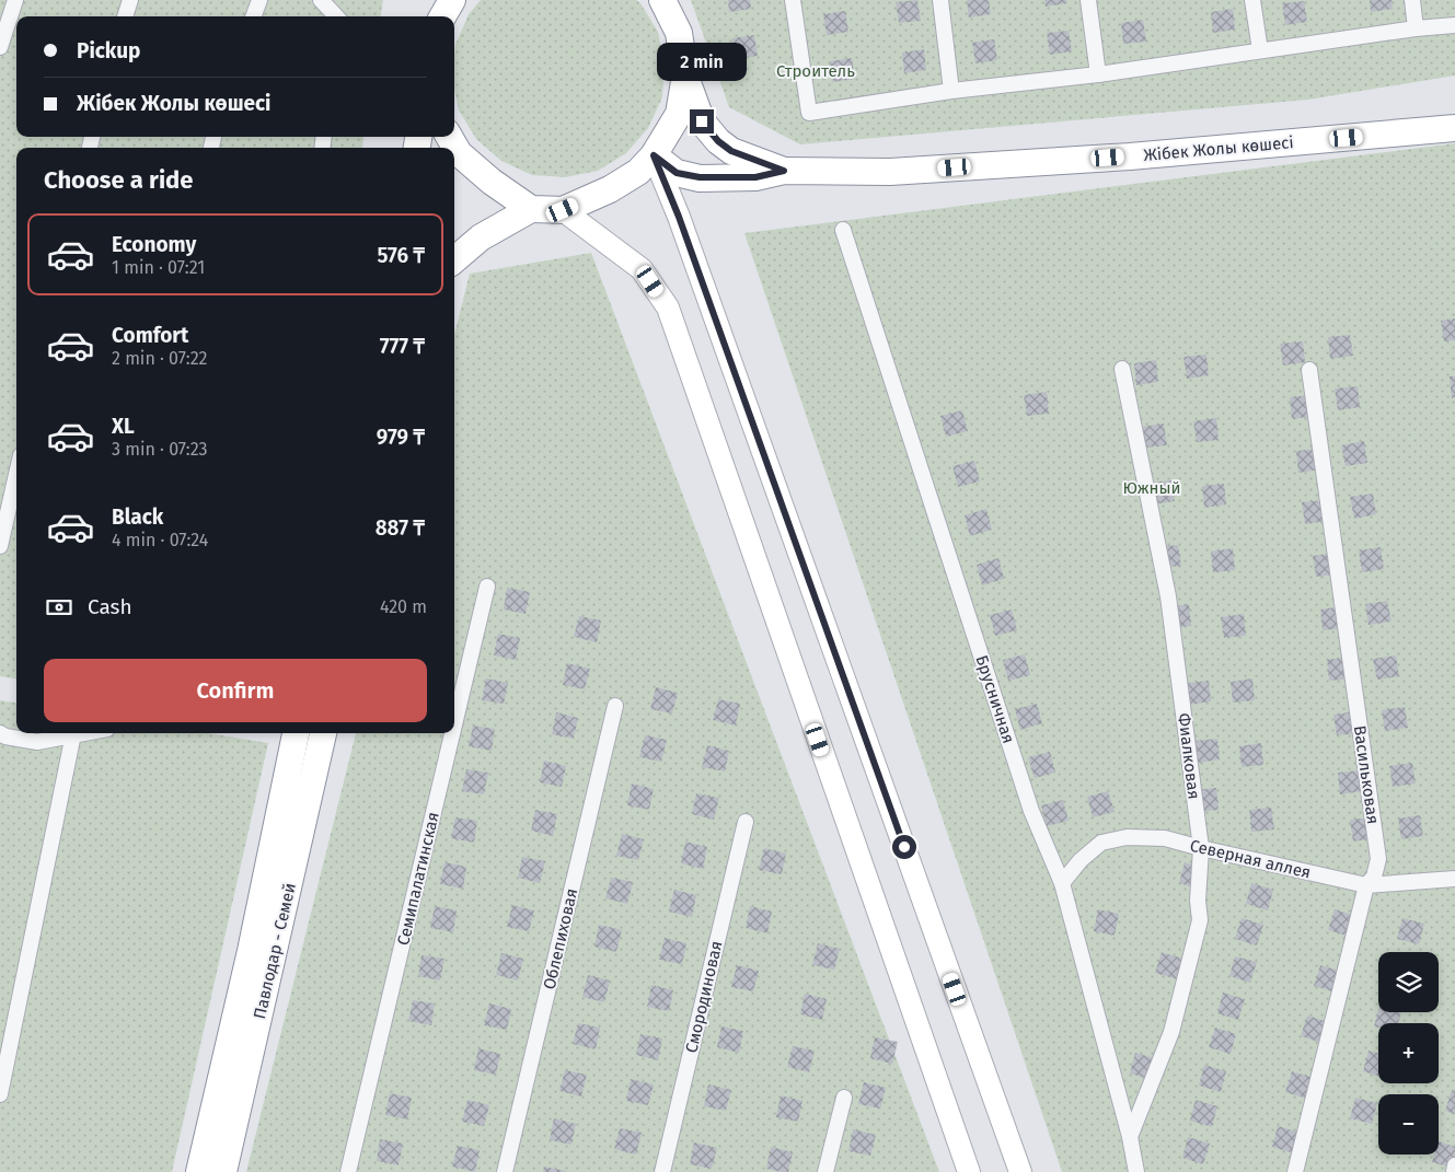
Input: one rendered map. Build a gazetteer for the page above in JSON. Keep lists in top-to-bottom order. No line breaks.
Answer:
{"streets":{"highway":["Жібек Жолы көшесі","Павлодар - Семей"],"street":["Брусничная","Фиалковая","Васильковая","Северная аллея","Семипалатинская","Облепиховая","Смородиновая"]},"crossings":[["Брусничная","Фиалковая"],["Брусничная","Северная аллея"],["Фиалковая","Северная аллея"],["Васильковая","Северная аллея"]],"parks":["Строитель","Южный"],"page":{"banner":["Pickup","Жібек Жолы көшесі"],"bubble":"2 min","heading":"Choose a ride","list":[{"name":"Economy","note":"1 min · 07:21","value":"576 ₸"},{"name":"Comfort","note":"2 min · 07:22","value":"777 ₸"},{"name":"XL","note":"3 min · 07:23","value":"979 ₸"},{"name":"Black","note":"4 min · 07:24","value":"887 ₸"}],"pay":["Cash","420 m"],"buttons":"Confirm","map_buttons":["+","−"]}}
